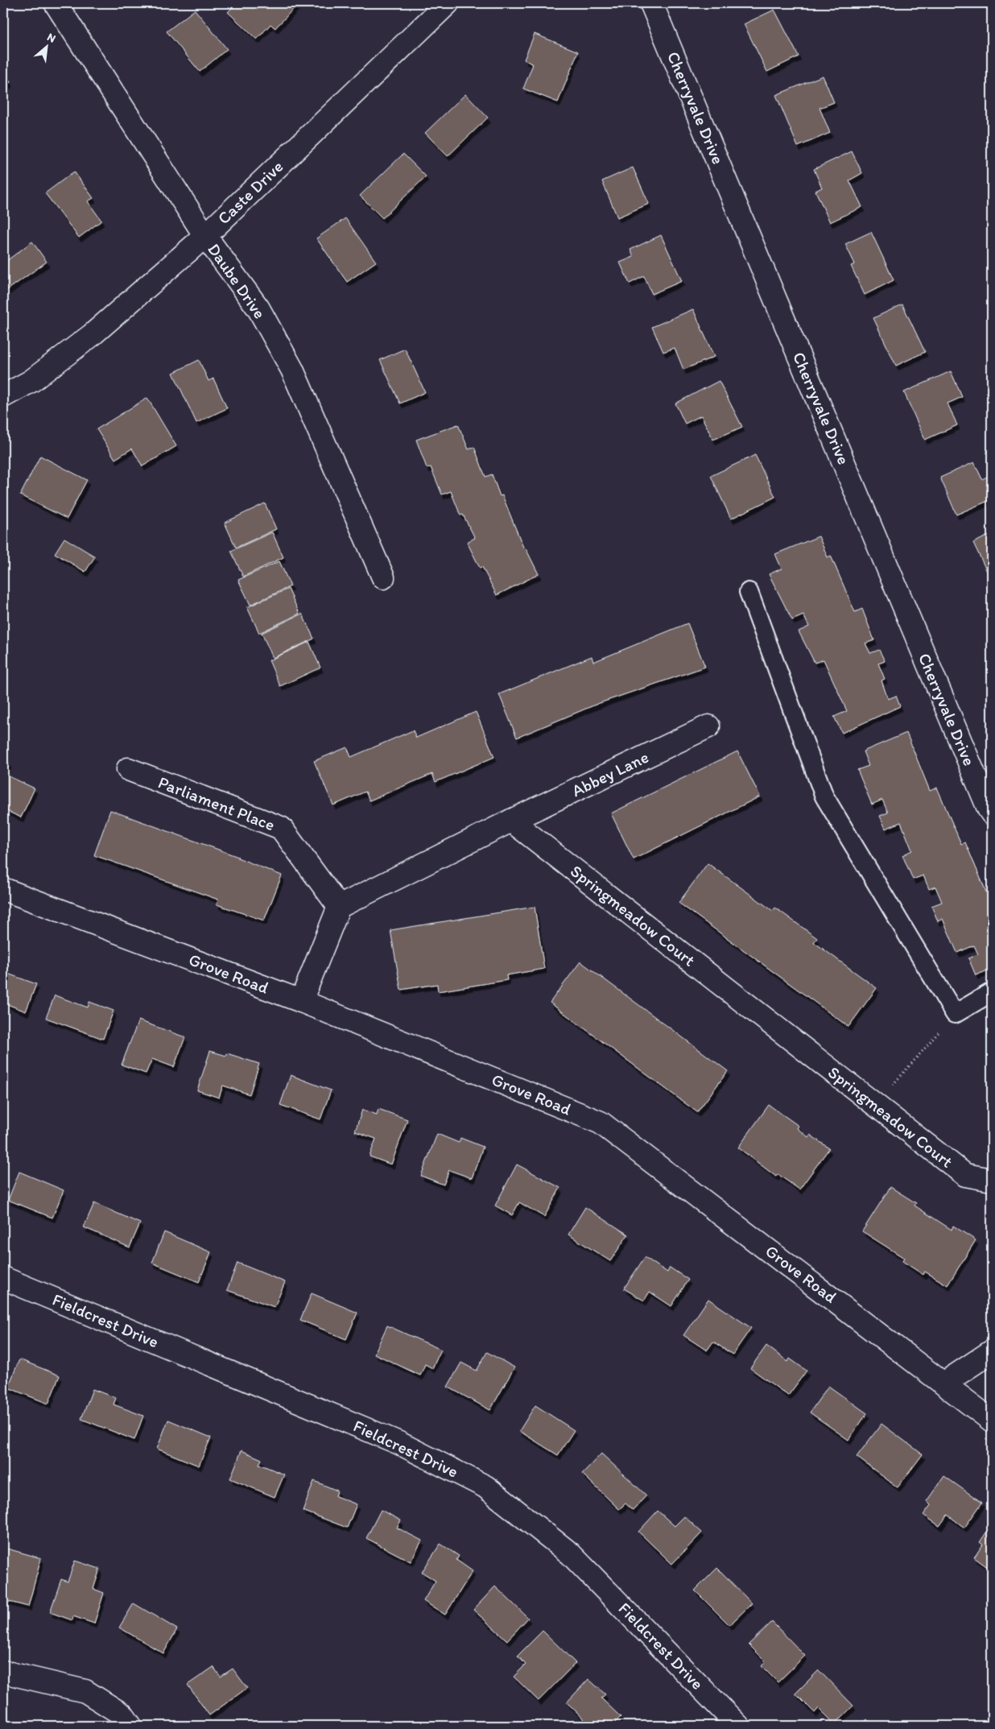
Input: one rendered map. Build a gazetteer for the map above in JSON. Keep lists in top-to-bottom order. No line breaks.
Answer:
{"streets":{"street":["Cherryvale Drive","Caste Drive","Daube Drive","Abbey Lane","Parliament Place","Springmeadow Court","Grove Road","Fieldcrest Drive"]},"crossings":[["Caste Drive","Daube Drive"],["Abbey Lane","Springmeadow Court"]],"north":"top right"}
